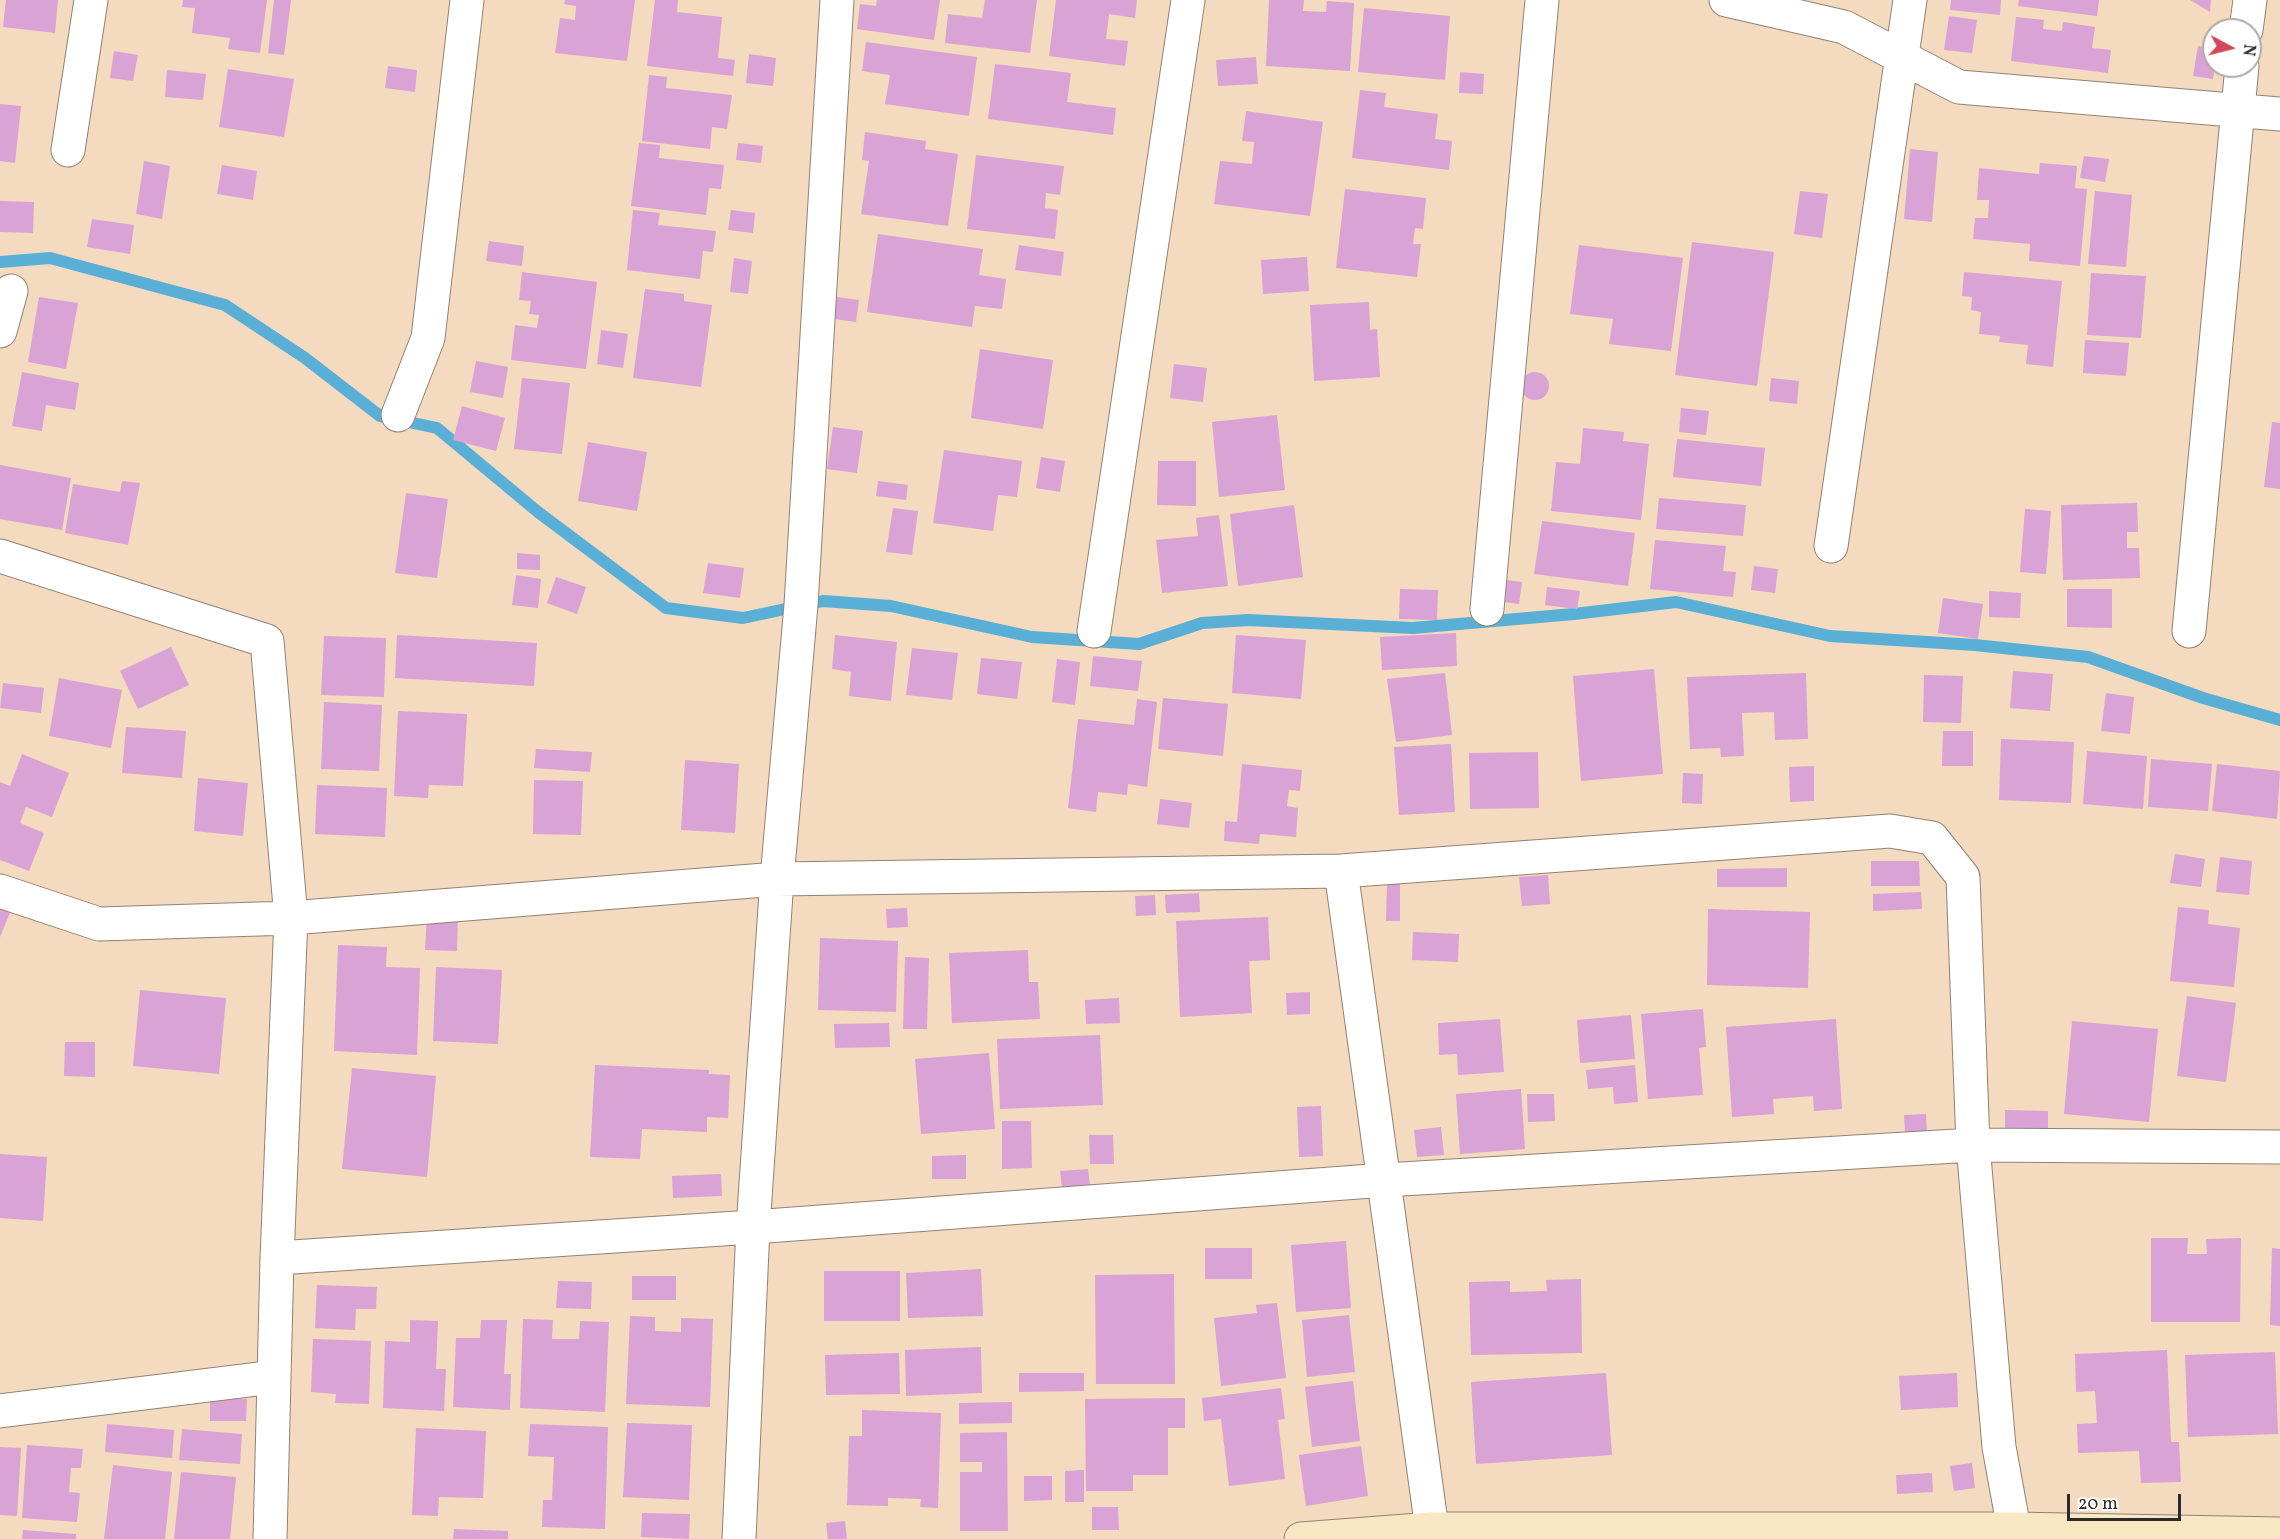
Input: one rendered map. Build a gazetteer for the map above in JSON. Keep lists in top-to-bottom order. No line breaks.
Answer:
{"scale_bar":"20 m","north":"right"}
